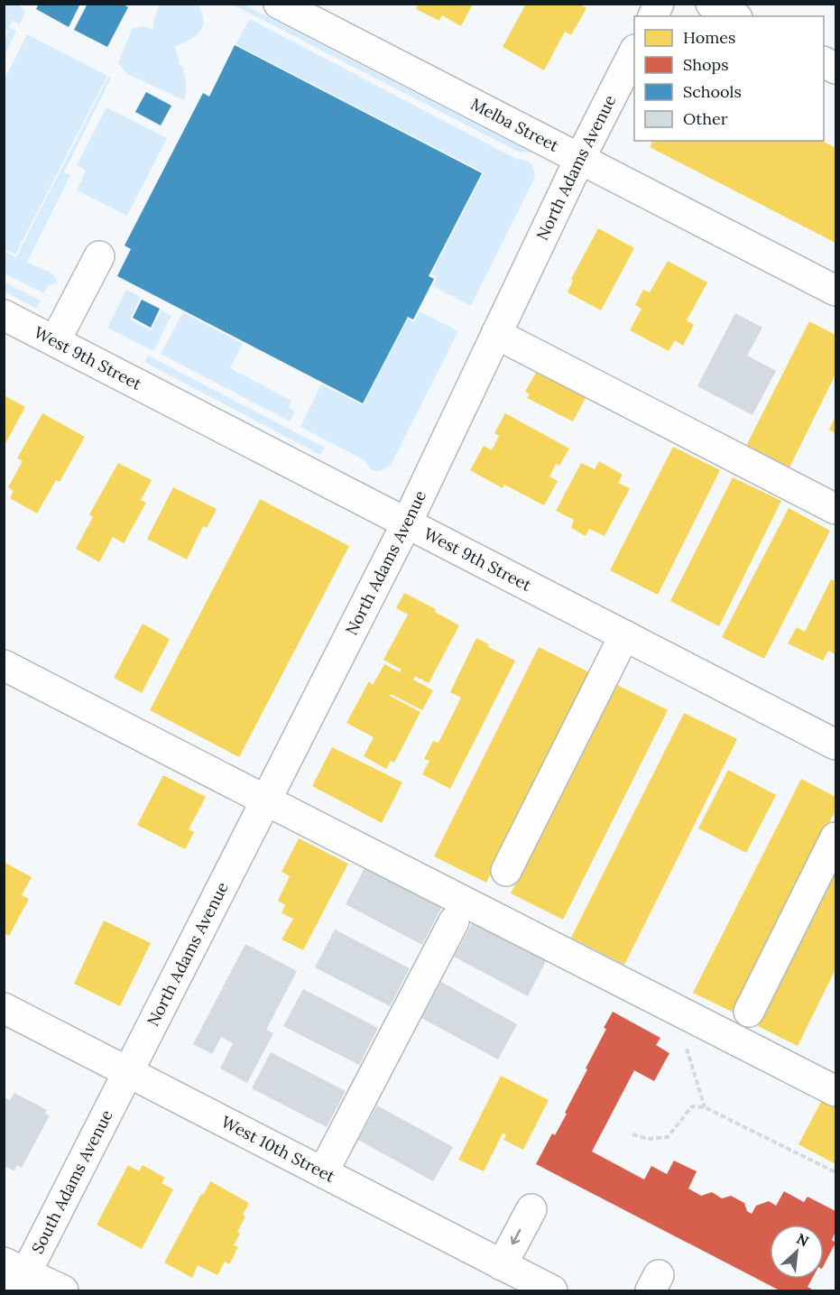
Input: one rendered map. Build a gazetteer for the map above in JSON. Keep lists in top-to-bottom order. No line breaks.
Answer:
{"streets":{"street":["Melba Street","North Adams Avenue","West 9th Street","West 10th Street","South Adams Avenue"]},"crossings":[["Melba Street","North Adams Avenue"],["North Adams Avenue","West 9th Street"],["North Adams Avenue","West 10th Street"],["North Adams Avenue","South Adams Avenue"],["West 10th Street","South Adams Avenue"]],"legend":["Homes","Shops","Schools","Other"],"north":"top right"}
